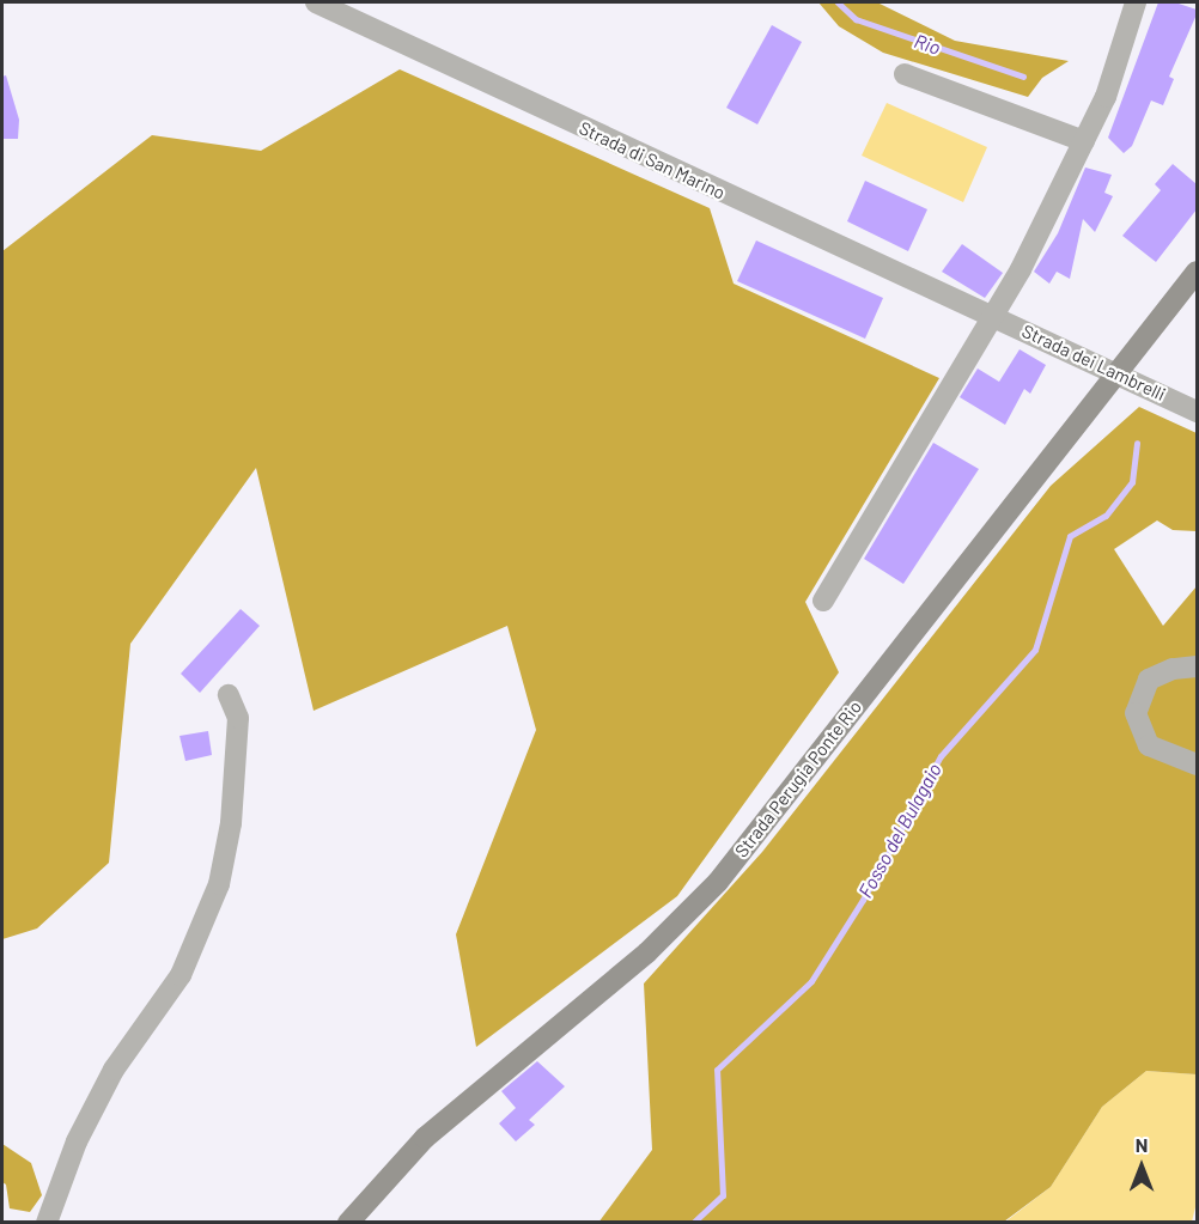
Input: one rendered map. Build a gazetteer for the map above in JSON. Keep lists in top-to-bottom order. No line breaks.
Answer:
{"streets":{"main road":["Strada Perugia Ponte Rio"],"street":["Strada di San Marino","Strada dei Lambrelli"]},"crossings":[["Strada di San Marino","Strada dei Lambrelli"],["Strada dei Lambrelli","Strada Perugia Ponte Rio"]],"water":["Rio","Fosso del Bulagaio"],"north":"top"}
